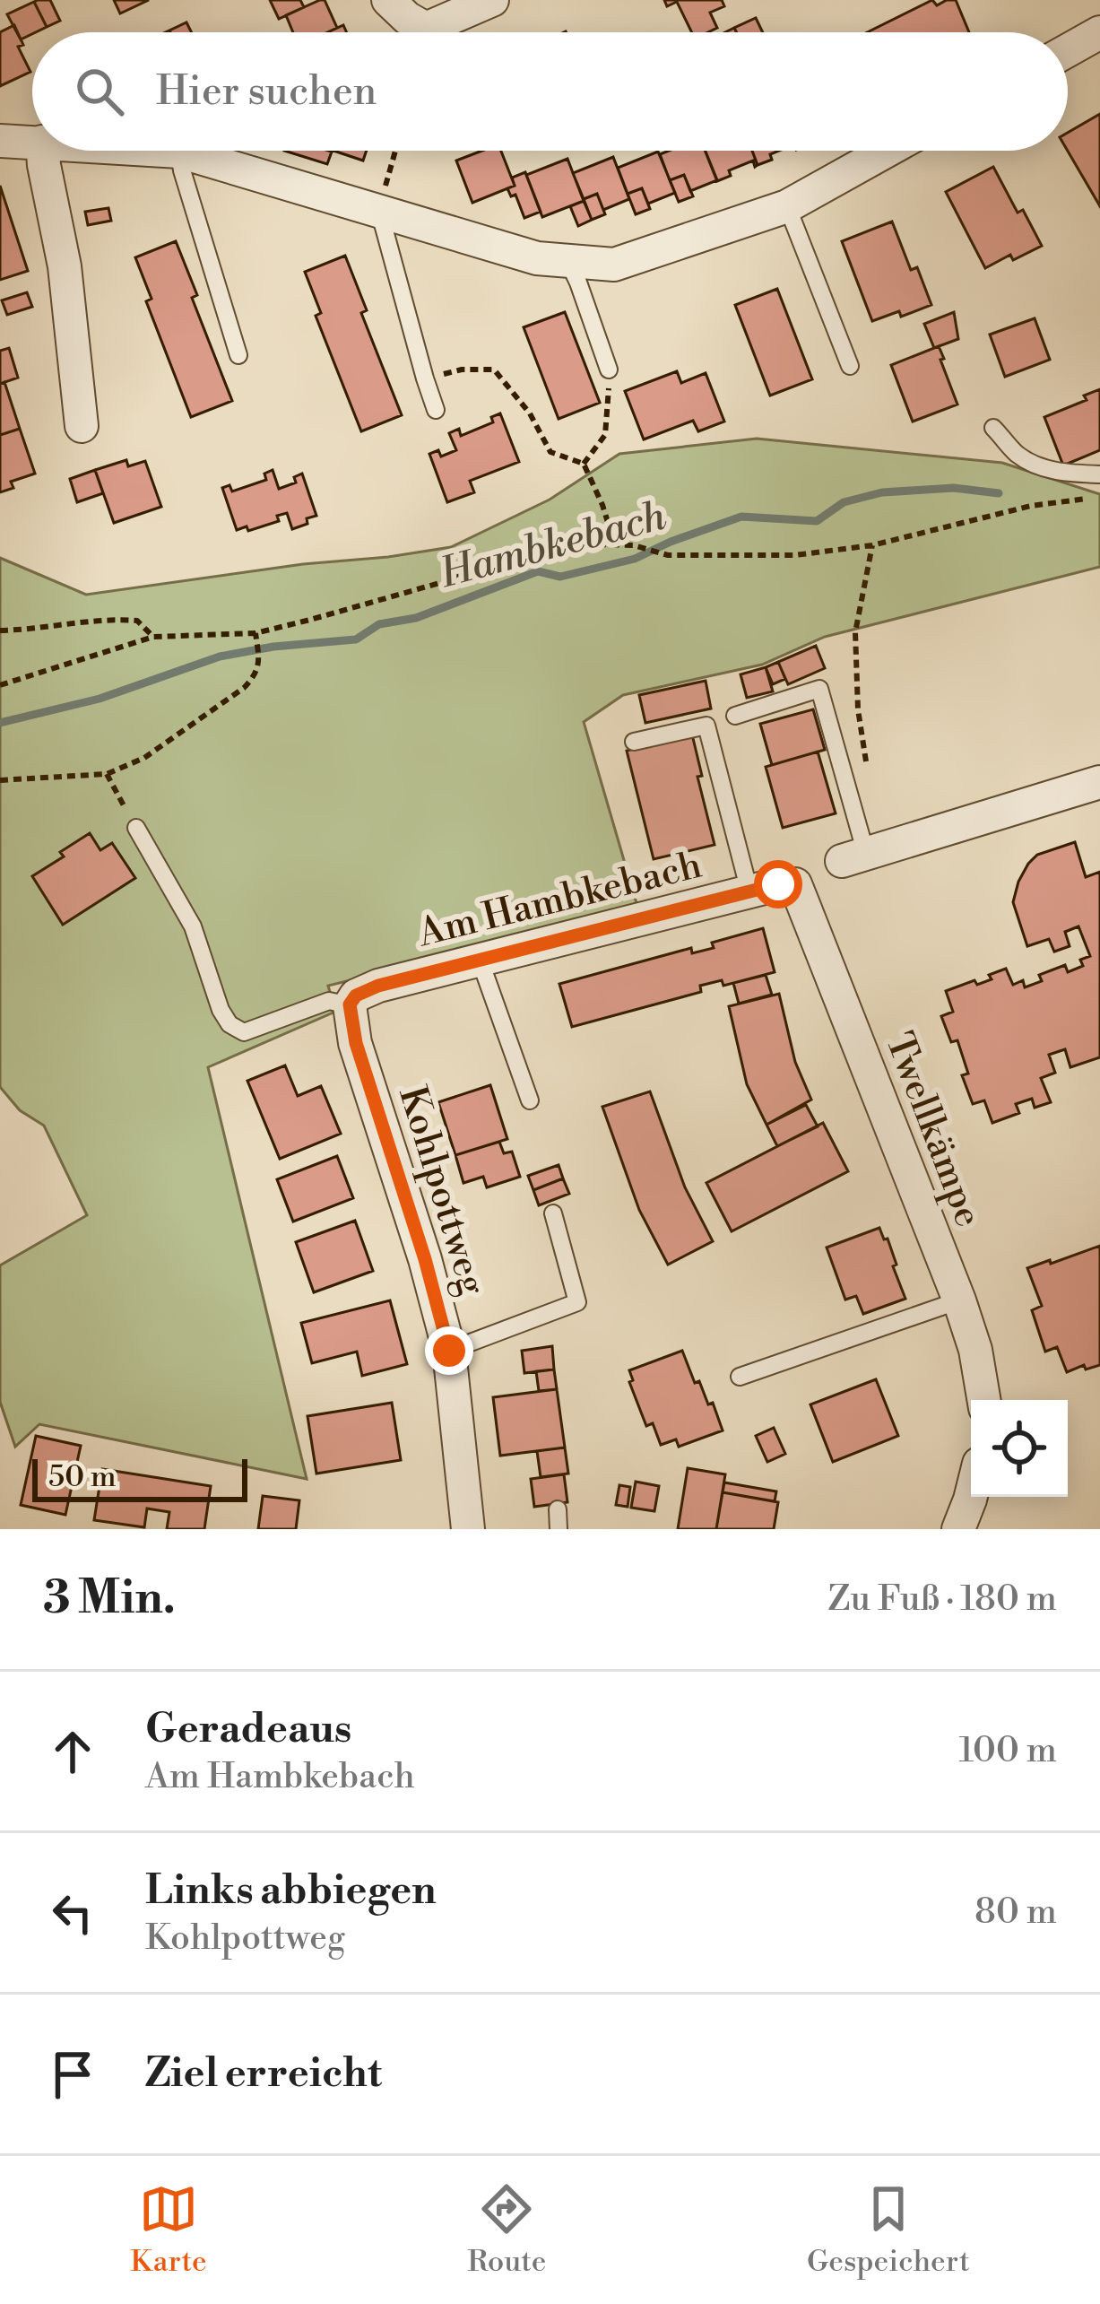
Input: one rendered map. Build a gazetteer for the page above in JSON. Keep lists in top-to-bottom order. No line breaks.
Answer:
{"streets":{"street":["Am Hambkebach","Twellkämpe","Kohlpottweg"]},"crossings":[["Am Hambkebach","Twellkämpe"],["Am Hambkebach","Kohlpottweg"]],"water":["Hambkebach"],"scale_bar":"50 m","page":{"search":"Hier suchen","scale":"50 m","heading":["3 Min.","Zu Fuß · 180 m"],"list":[["Geradeaus","Am Hambkebach","100 m"],["Links abbiegen","Kohlpottweg","80 m"],"Ziel erreicht"],"nav":["Karte","Route","Gespeichert"]}}
